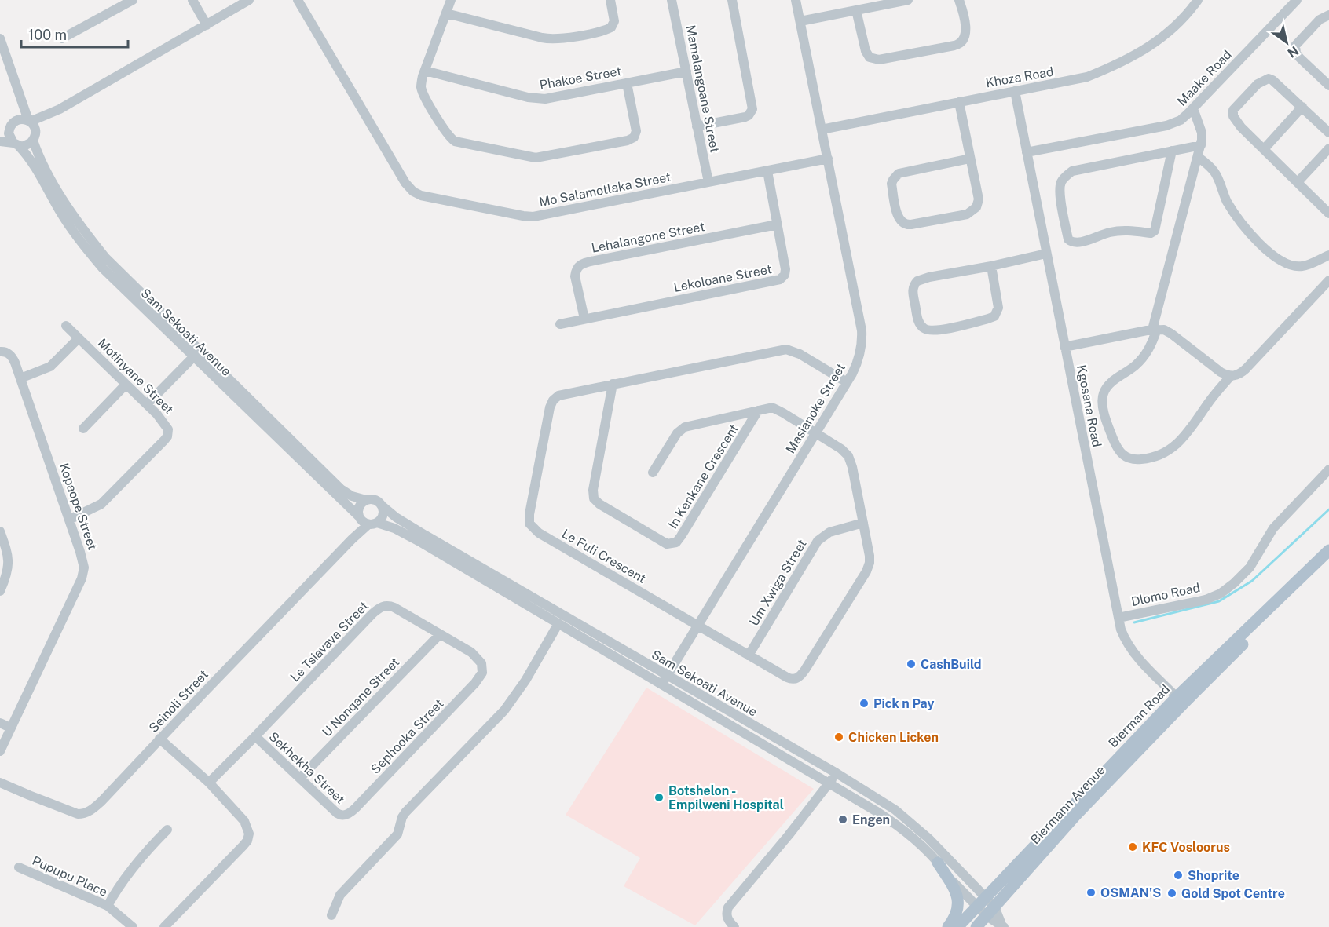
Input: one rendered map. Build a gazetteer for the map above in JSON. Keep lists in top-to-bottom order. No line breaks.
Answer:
{"streets":{"main road":["Bierman Road","Biermann Avenue"],"street":["Khoza Road","Phakoe Street","Maake Road","Mamalangoane Street","Mo Salamotlaka Street","Lehalangone Street","Lekoloane Street","Sam Sekoati Avenue","Motinyane Street","Kgosana Road","Masianoke Street","In Kenkane Crescent","Kopaope Street","Le Fuli Crescent","Um Xwiga Street","Dlomo Road","Le Tsiavava Street","U Nonqane Street","Seinoli Street","Sephooka Street","Sekhekha Street","Pupupu Place"]},"crossings":[["Khoza Road","Kgosana Road"],["Khoza Road","Masianoke Street"],["Phakoe Street","Mamalangoane Street"],["Maake Road","Kgosana Road"],["Mamalangoane Street","Mo Salamotlaka Street"],["Mo Salamotlaka Street","Lekoloane Street"],["Mo Salamotlaka Street","Masianoke Street"],["Lehalangone Street","Lekoloane Street"],["Sam Sekoati Avenue","Masianoke Street"],["Sam Sekoati Avenue","Seinoli Street"],["Sam Sekoati Avenue","Bierman Road"],["Sam Sekoati Avenue","Biermann Avenue"],["Motinyane Street","Kopaope Street"],["Kgosana Road","Dlomo Road"],["Kgosana Road","Bierman Road"],["Kgosana Road","Biermann Avenue"],["Masianoke Street","Le Fuli Crescent"],["In Kenkane Crescent","Le Fuli Crescent"],["Le Fuli Crescent","Um Xwiga Street"],["Le Tsiavava Street","U Nonqane Street"],["Le Tsiavava Street","Sephooka Street"],["Le Tsiavava Street","Sekhekha Street"],["U Nonqane Street","Sekhekha Street"],["Bierman Road","Biermann Avenue"],["Sephooka Street","Sekhekha Street"]],"places":["CashBuild","Pick n Pay","Chicken Licken","Botshelon - Empilweni Hospital","Engen","KFC Vosloorus","Shoprite","OSMAN'S","Gold Spot Centre"],"scale_bar":"100 m","north":"bottom right"}
